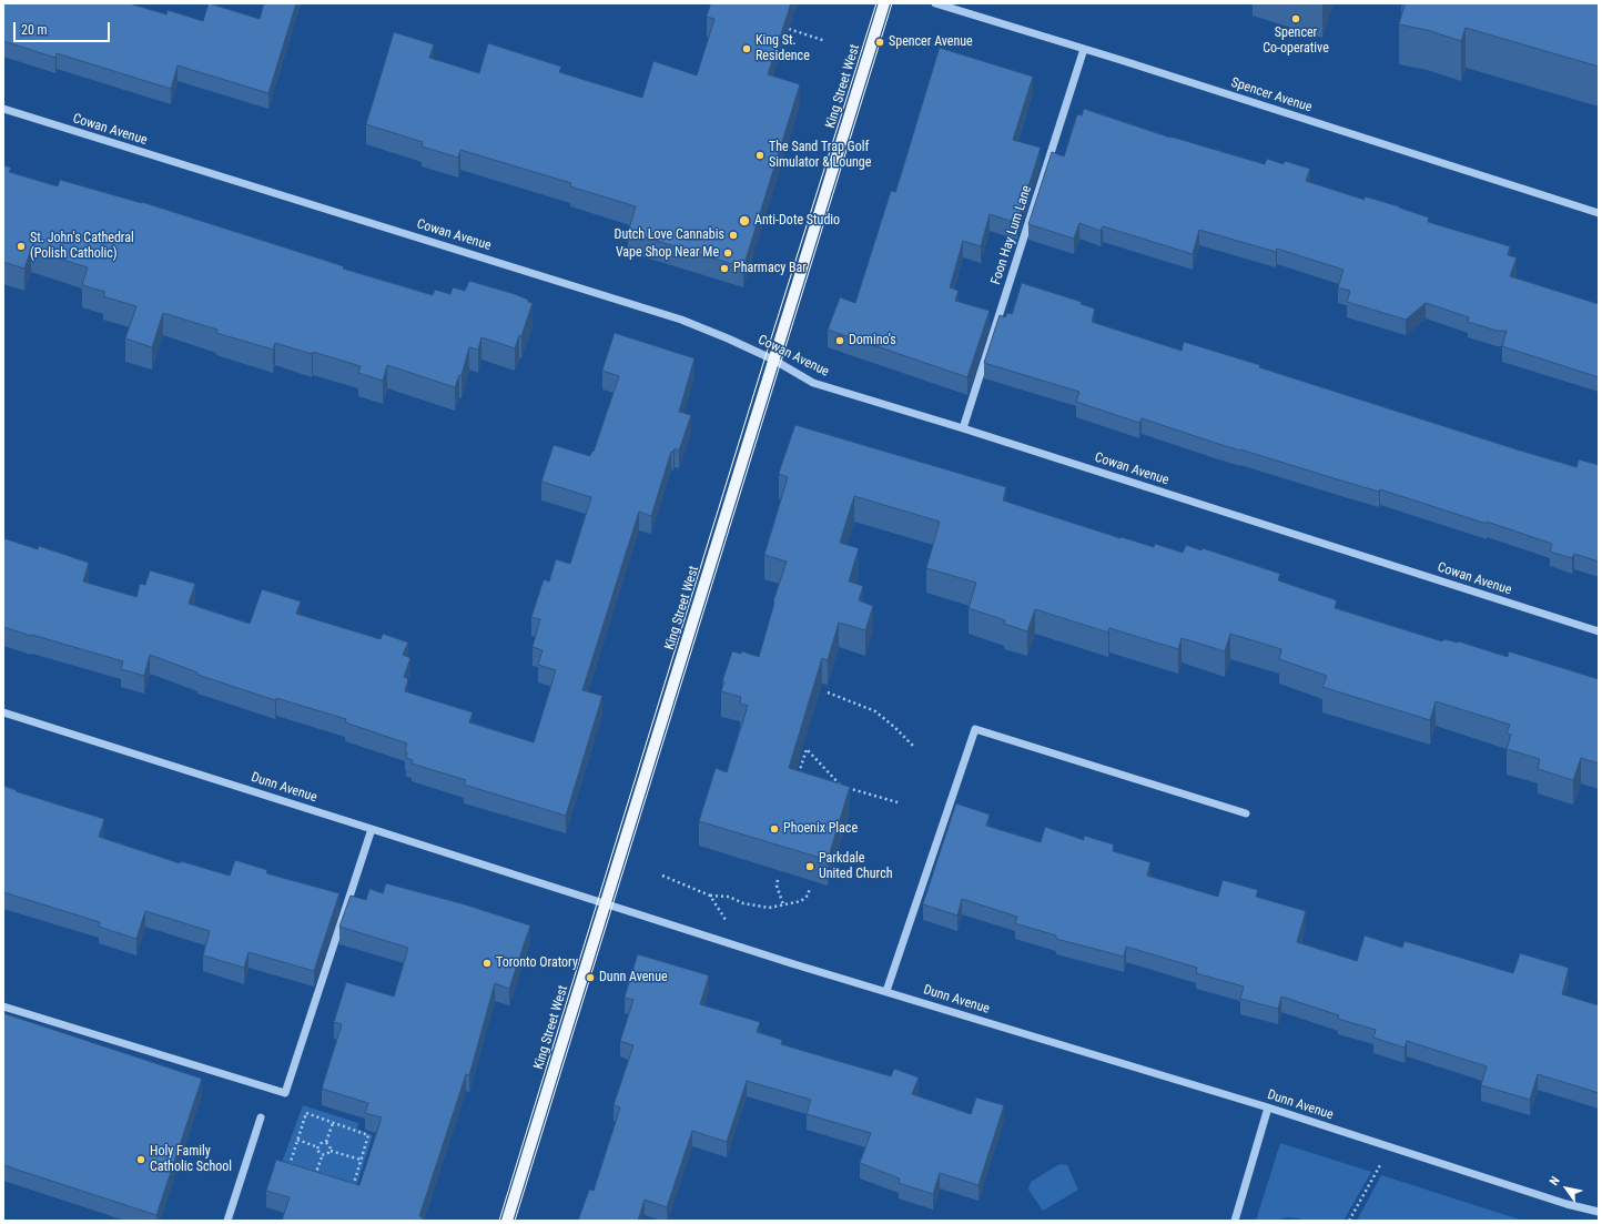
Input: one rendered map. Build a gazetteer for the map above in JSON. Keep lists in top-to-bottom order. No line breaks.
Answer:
{"streets":{"main road":["King Street West"],"street":["Spencer Avenue","Cowan Avenue","Foon Hay Lum Lane","Dunn Avenue"]},"crossings":[["King Street West","Cowan Avenue"],["King Street West","Dunn Avenue"],["Spencer Avenue","Foon Hay Lum Lane"],["Cowan Avenue","Foon Hay Lum Lane"]],"places":["Spencer Co-operative","Spencer Avenue","King St. Residence","The Sand Trap Golf Simulator & Lounge","Anti-Dote Studio","Dutch Love Cannabis","St. John's Cathedral (Polish Catholic)","Vape Shop Near Me","Pharmacy Bar","Domino's","Phoenix Place","Parkdale United Church","Toronto Oratory","Dunn Avenue","Holy Family Catholic School"],"scale_bar":"20 m","north":"top left"}
